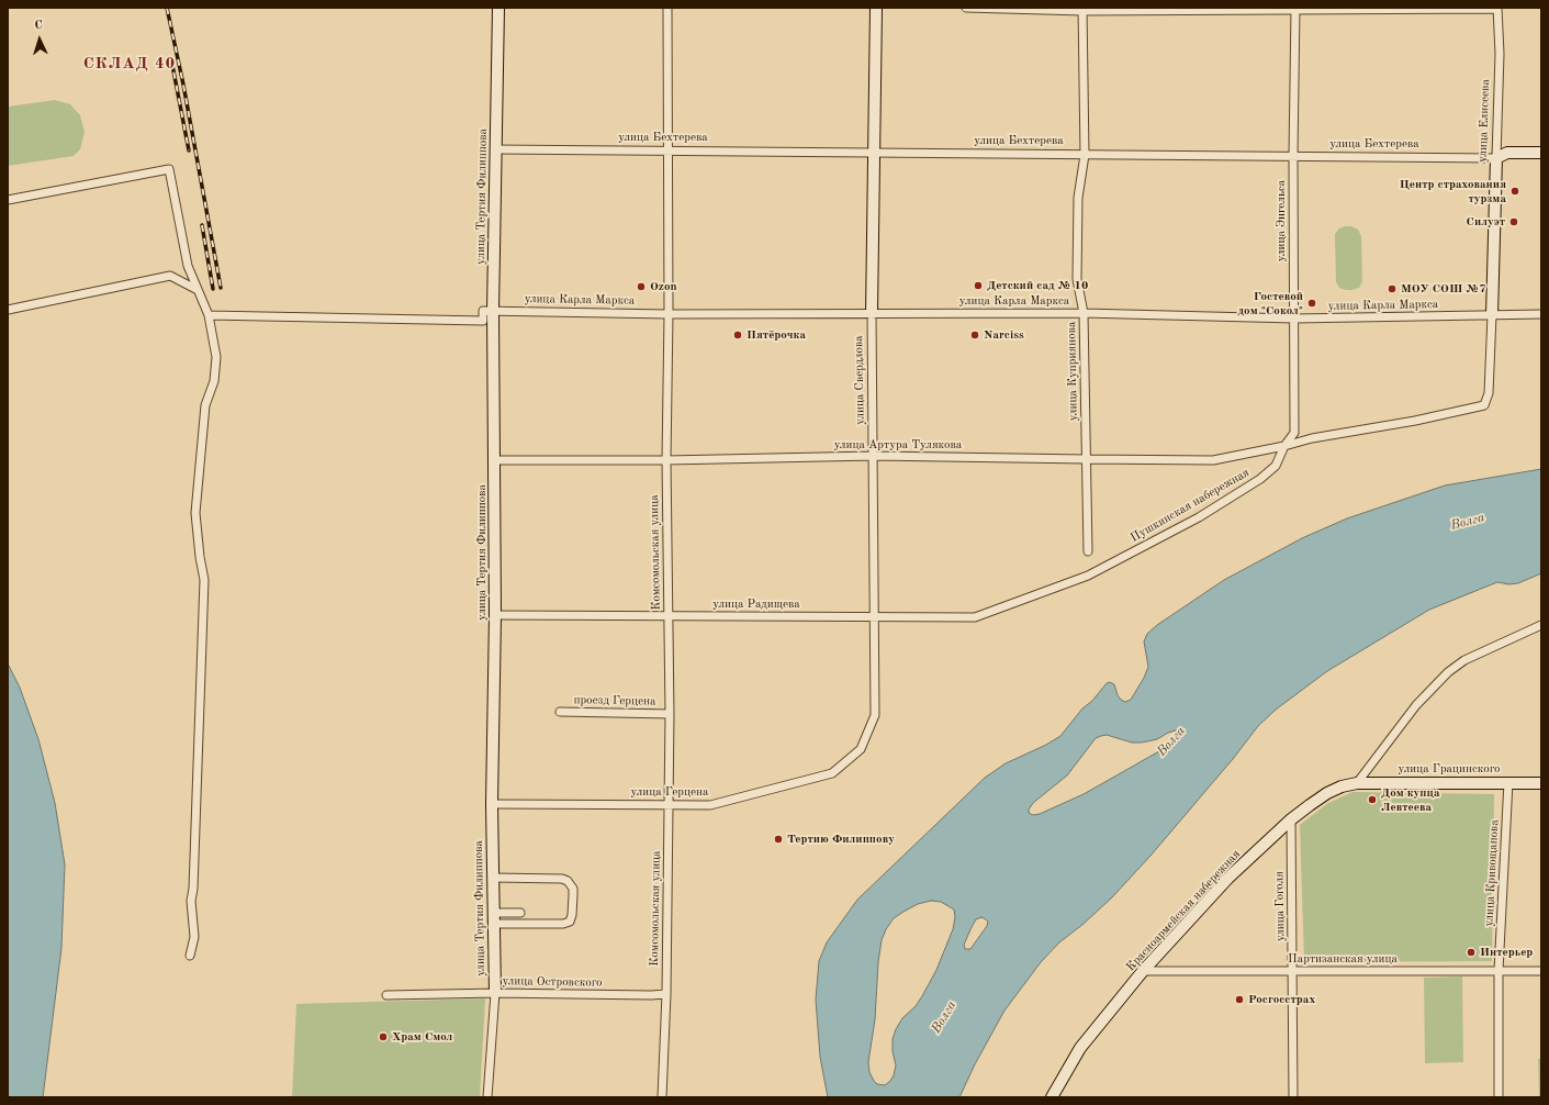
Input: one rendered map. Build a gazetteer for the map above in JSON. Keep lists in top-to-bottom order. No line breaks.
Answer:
{"streets":{"street":["улица Елисеева","улица Бехтерева","улица Тертия Филиппова","улица Энгельса","улица Карла Маркса","улица Куприянова","улица Свердлова","улица Артура Тулякова","Пушкинская набережная","Комсомольская улица","улица Радищева","проезд Герцена","улица Грацинского","улица Герцена","улица Кривощапова","улица Гоголя","Красноармейская набережная","Партизанская улица","улица Островского"]},"crossings":[["улица Елисеева","улица Бехтерева"],["улица Елисеева","улица Энгельса"],["улица Елисеева","улица Карла Маркса"],["улица Елисеева","улица Артура Тулякова"],["улица Елисеева","Пушкинская набережная"],["улица Бехтерева","улица Тертия Филиппова"],["улица Бехтерева","улица Энгельса"],["улица Бехтерева","улица Куприянова"],["улица Бехтерева","улица Свердлова"],["улица Бехтерева","Комсомольская улица"],["улица Тертия Филиппова","улица Карла Маркса"],["улица Тертия Филиппова","улица Артура Тулякова"],["улица Тертия Филиппова","улица Радищева"],["улица Тертия Филиппова","улица Герцена"],["улица Тертия Филиппова","улица Островского"],["улица Энгельса","улица Карла Маркса"],["улица Энгельса","улица Артура Тулякова"],["улица Энгельса","Пушкинская набережная"],["улица Карла Маркса","улица Куприянова"],["улица Карла Маркса","улица Свердлова"],["улица Карла Маркса","Комсомольская улица"],["улица Куприянова","улица Артура Тулякова"],["улица Свердлова","улица Артура Тулякова"],["улица Свердлова","улица Радищева"],["улица Свердлова","улица Герцена"],["улица Артура Тулякова","Пушкинская набережная"],["улица Артура Тулякова","Комсомольская улица"],["Пушкинская набережная","улица Радищева"],["Комсомольская улица","улица Радищева"],["Комсомольская улица","проезд Герцена"],["Комсомольская улица","улица Герцена"],["Комсомольская улица","улица Островского"],["улица Грацинского","улица Кривощапова"],["улица Грацинского","Красноармейская набережная"],["улица Кривощапова","Партизанская улица"],["улица Гоголя","Красноармейская набережная"],["улица Гоголя","Партизанская улица"],["Красноармейская набережная","Партизанская улица"]],"districts":["СКЛАД 40"],"water":["Волга"],"places":["Центр страхования турзма","Силуэт","Детский сад № 10","Ozon","МОУ СОШ №7","Гостевой дом \"Сокол\"","Пятёрочка","Narciss","Дом купца Левтеева","Тертию Филиппову","Интерьер","Росгосстрах","Храм Смол"],"north":"top"}
